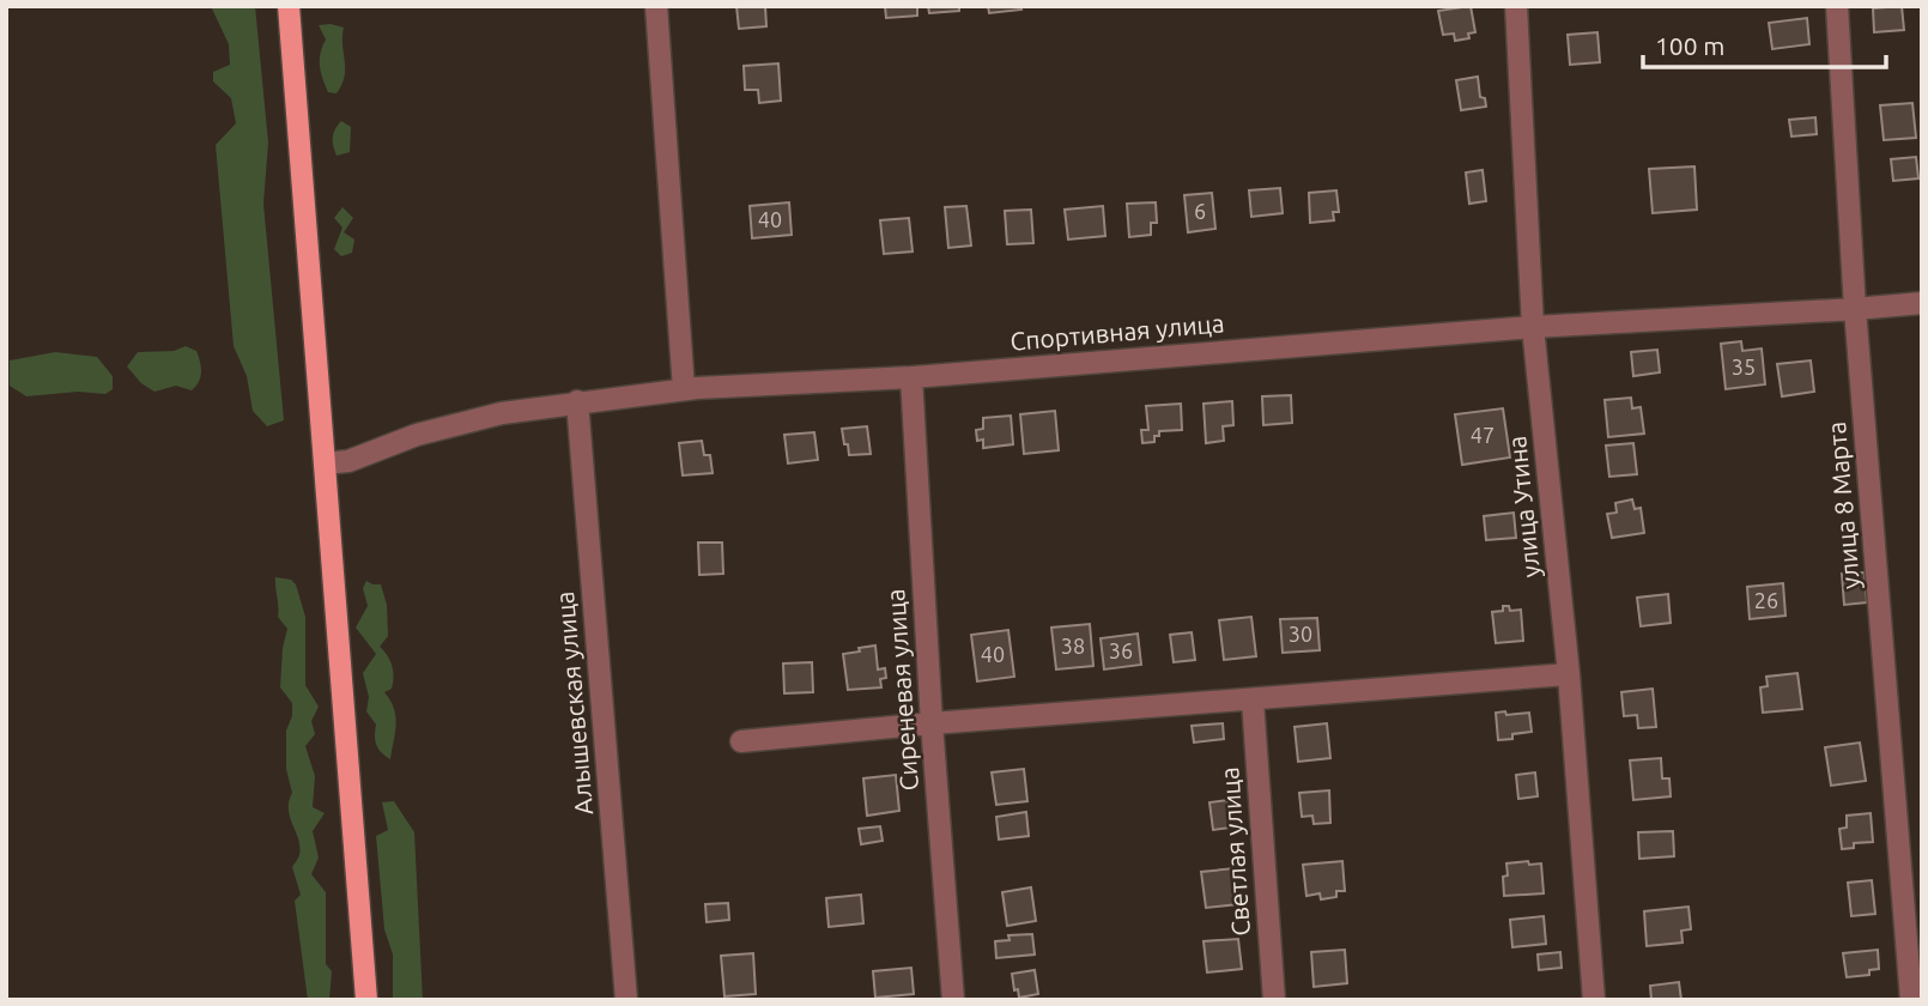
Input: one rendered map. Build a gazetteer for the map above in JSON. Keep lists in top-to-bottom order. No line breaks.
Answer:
{"streets":{"street":["Спортивная улица","улица 8 Марта","улица Утина","Сиреневая улица","Алышевская улица","Светлая улица"]},"crossings":[["Спортивная улица","улица 8 Марта"],["Спортивная улица","улица Утина"],["Спортивная улица","Сиреневая улица"],["Спортивная улица","Алышевская улица"]],"house_numbers":["6","40","35","47","26","30","38","36","40"],"scale_bar":"100 m"}
